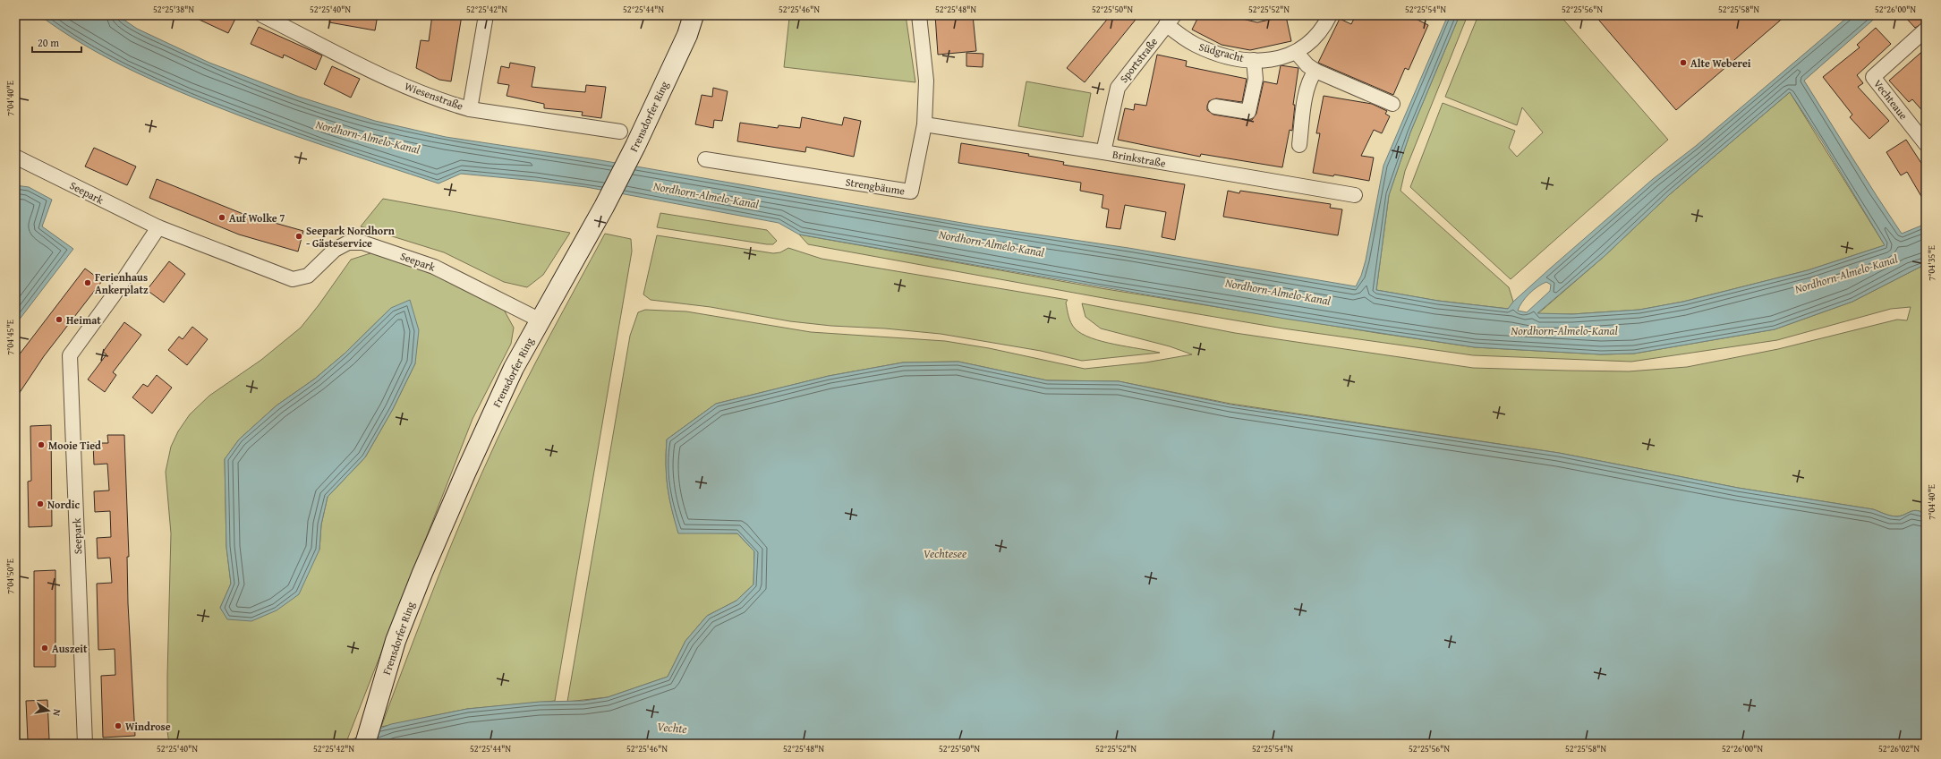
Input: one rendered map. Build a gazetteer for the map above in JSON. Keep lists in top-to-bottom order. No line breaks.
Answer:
{"streets":{"street":["Südgracht","Sportstraße","Wiesenstraße","Vechteaue","Frensdorfer Ring","Brinkstraße","Strengbäume","Seepark"]},"crossings":[["Südgracht","Sportstraße"],["Sportstraße","Brinkstraße"],["Frensdorfer Ring","Seepark"],["Brinkstraße","Strengbäume"]],"water":["Nordhorn-Almelo-Kanal","Vechtesee","Vechte"],"places":["Alte Weberei","Auf Wolke 7","Seepark Nordhorn - Gästeservice","Ferienhaus Ankerplatz","Heimat","Mooie Tied","Nordic","Auszeit","Windrose"],"scale_bar":"20 m","north":"right","coordinates":["52°25'38\"N","52°25'40\"N","52°25'42\"N","52°25'44\"N","52°25'46\"N","52°25'48\"N","52°25'50\"N","52°25'52\"N","52°25'54\"N","52°25'56\"N","52°25'58\"N","52°26'00\"N","7°04'40\"E","7°04'35\"E","7°04'45\"E","7°04'50\"E","52°26'02\"N"]}
